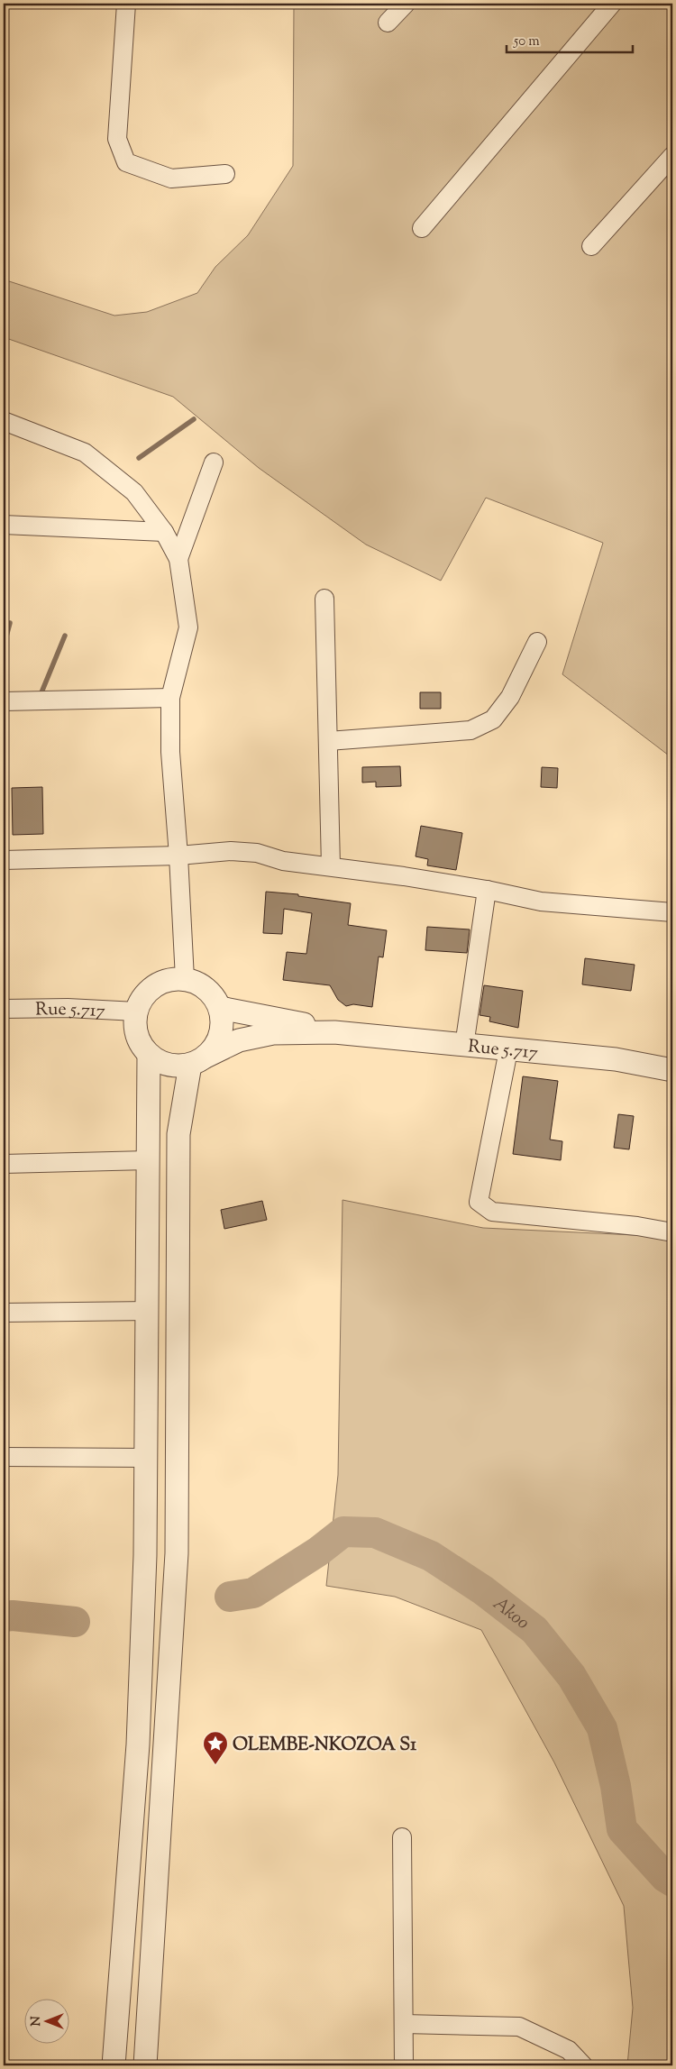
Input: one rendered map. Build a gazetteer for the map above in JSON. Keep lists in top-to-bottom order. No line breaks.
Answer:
{"streets":{"street":["Rue 5.717"]},"water":["Akoo"],"places":{"place":["OLEMBE-NKOZOA S1"]},"scale_bar":"50 m","north":"left"}
